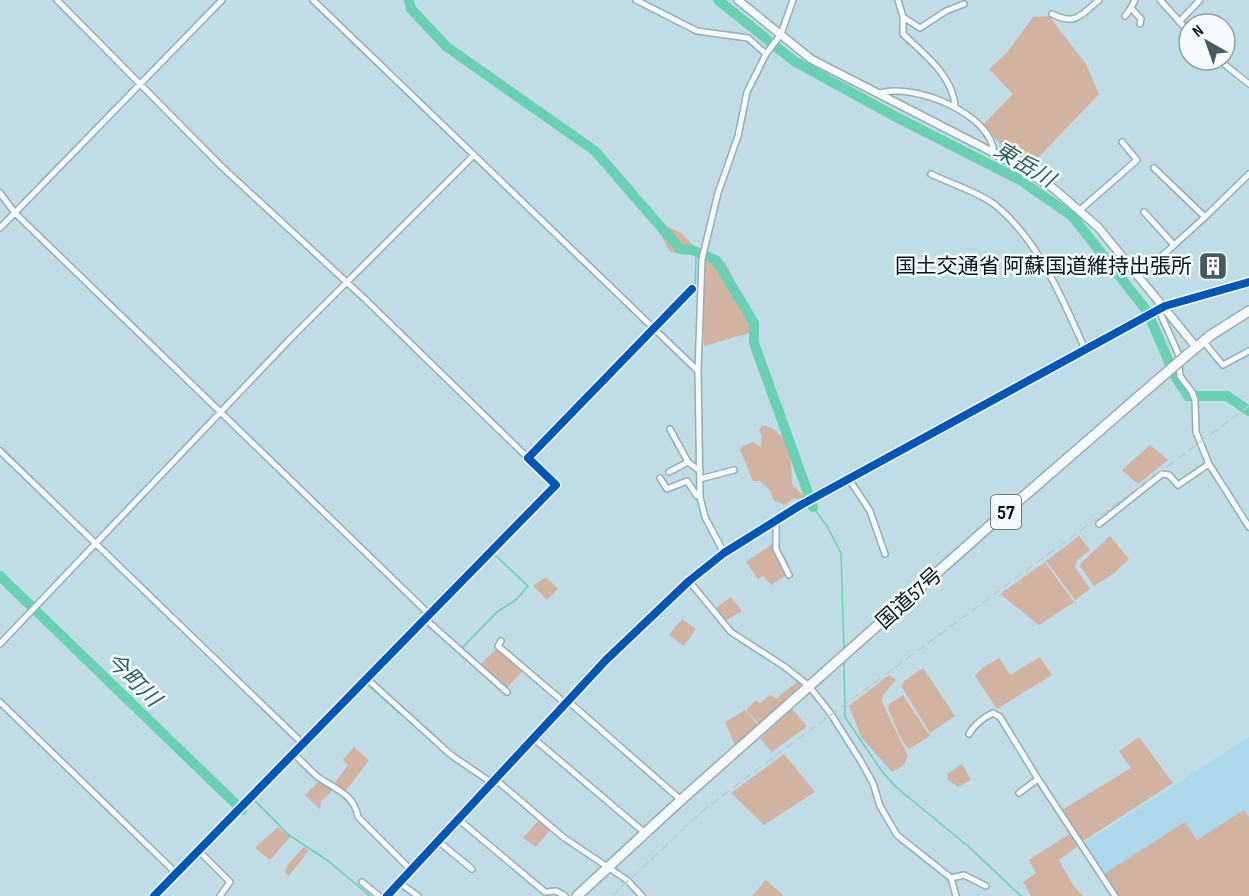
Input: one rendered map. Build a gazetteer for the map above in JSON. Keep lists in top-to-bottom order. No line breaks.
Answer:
{"streets":{"highway":["57","国道57号"]},"water":["東岳川","今町川"],"places":{"building":["国土交通省 阿蘇国道維持出張所"]},"north":"top left"}
